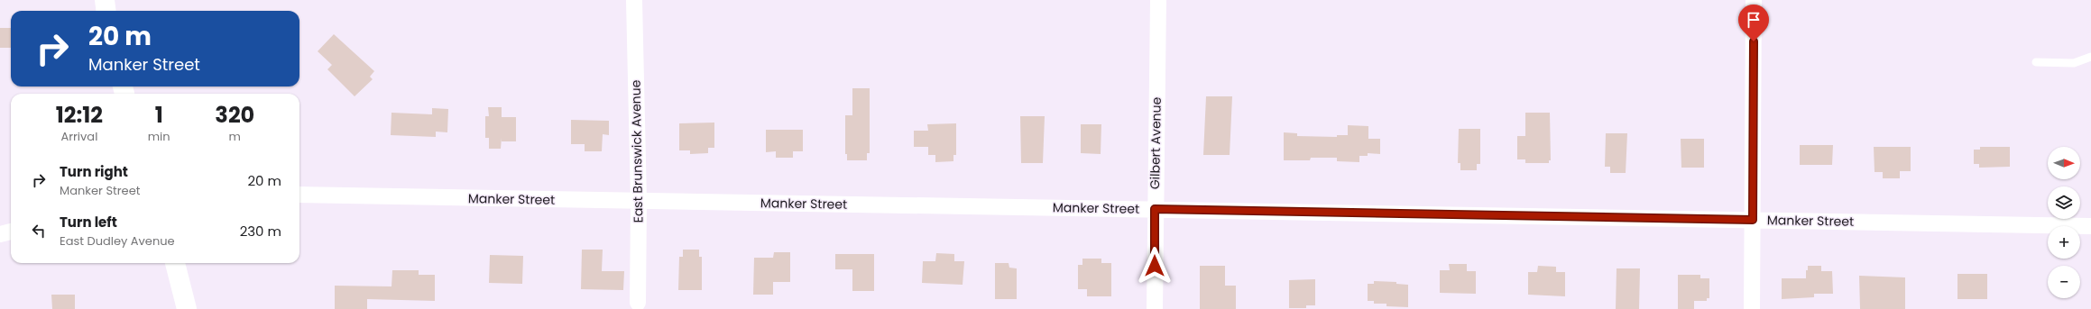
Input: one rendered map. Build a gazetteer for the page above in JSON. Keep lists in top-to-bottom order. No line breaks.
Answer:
{"streets":{"street":["Gilbert Avenue","East Brunswick Avenue","Manker Street"]},"crossings":[["Gilbert Avenue","Manker Street"],["East Brunswick Avenue","Manker Street"]],"north":"right","page":{"turn":["20 m","Manker Street"],"eta":["12:12","Arrival","1","min","320","m"],"map_buttons":["+","−"],"list":[{"name":"Turn right","note":"Manker Street","value":"20 m"},{"name":"Turn left","note":"East Dudley Avenue","value":"230 m"}]}}
